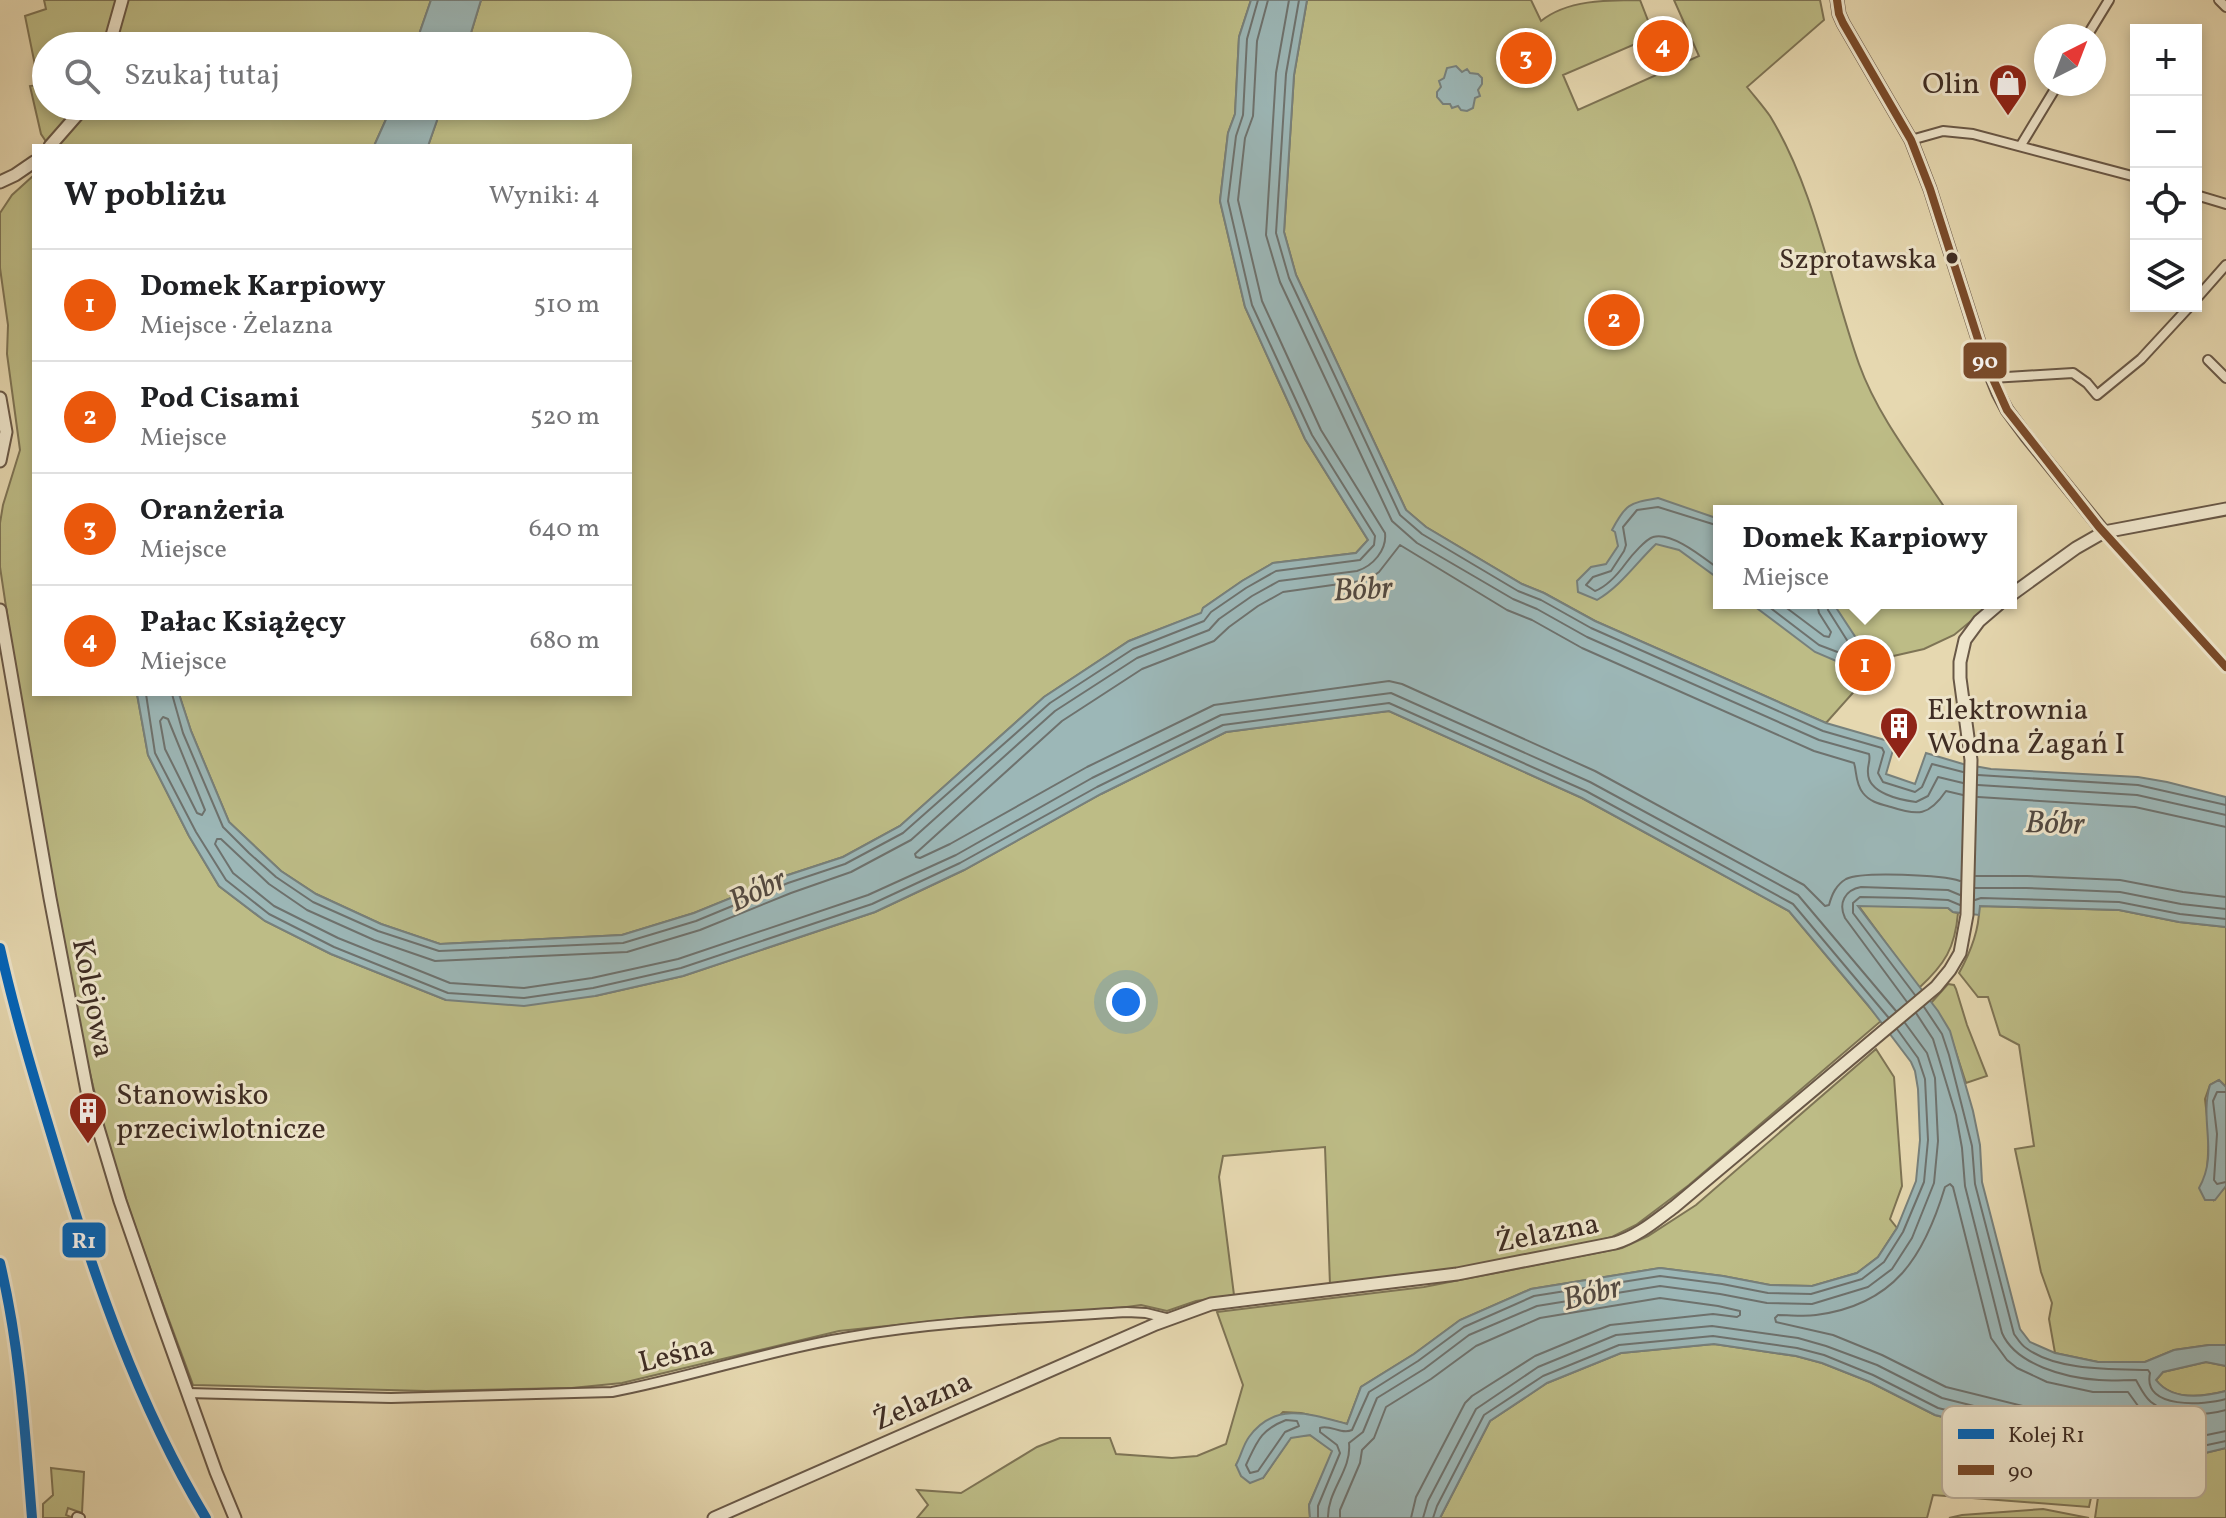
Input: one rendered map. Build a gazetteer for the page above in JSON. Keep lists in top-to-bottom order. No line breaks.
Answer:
{"streets":{"street":["Kolejowa","Żelazna","Leśna"]},"crossings":[["Kolejowa","Leśna"],["Żelazna","Leśna"]],"water":["Bóbr"],"places":{"shop":["Olin"],"other":["Szprotawska"],"building":["Elektrownia Wodna Żagań I","Stanowisko przeciwlotnicze"]},"lines":["transit line 90","rail line R1"],"legend":["Kolej R1","90"],"north":"top right","page":{"pins":["4","3","2","1"],"map_buttons":["+","−"],"search":"Szukaj tutaj","heading":["W pobliżu","Wyniki: 4"],"list":[{"mark":"1","name":"Domek Karpiowy","note":"Miejsce · Żelazna","value":"510 m"},{"mark":"2","name":"Pod Cisami","note":"Miejsce","value":"520 m"},{"mark":"3","name":"Oranżeria","note":"Miejsce","value":"640 m"},{"mark":"4","name":"Pałac Książęcy","note":"Miejsce","value":"680 m"}],"popup":["Domek Karpiowy","Miejsce"]}}
